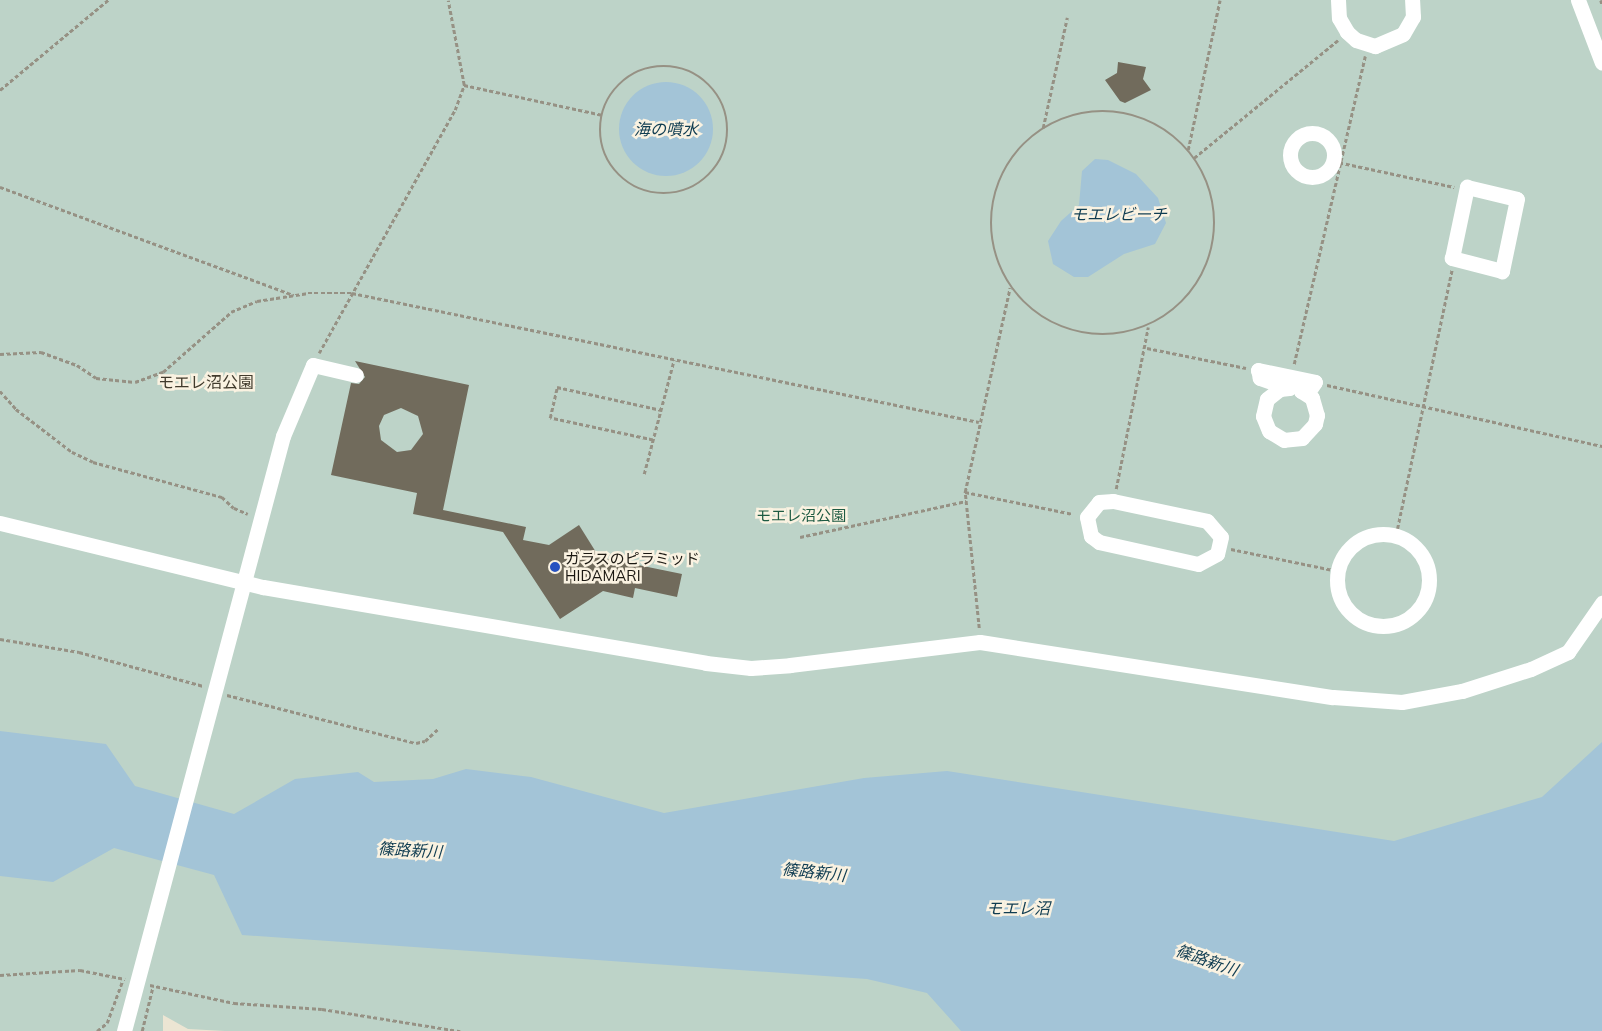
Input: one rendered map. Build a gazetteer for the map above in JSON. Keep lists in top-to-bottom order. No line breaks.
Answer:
{"districts":["モエレ沼公園"],"water":["海の噴水","モエレビーチ","篠路新川","モエレ沼"],"parks":["モエレ沼公園"],"places":["ガラスのピラミッド HIDAMARI"]}
